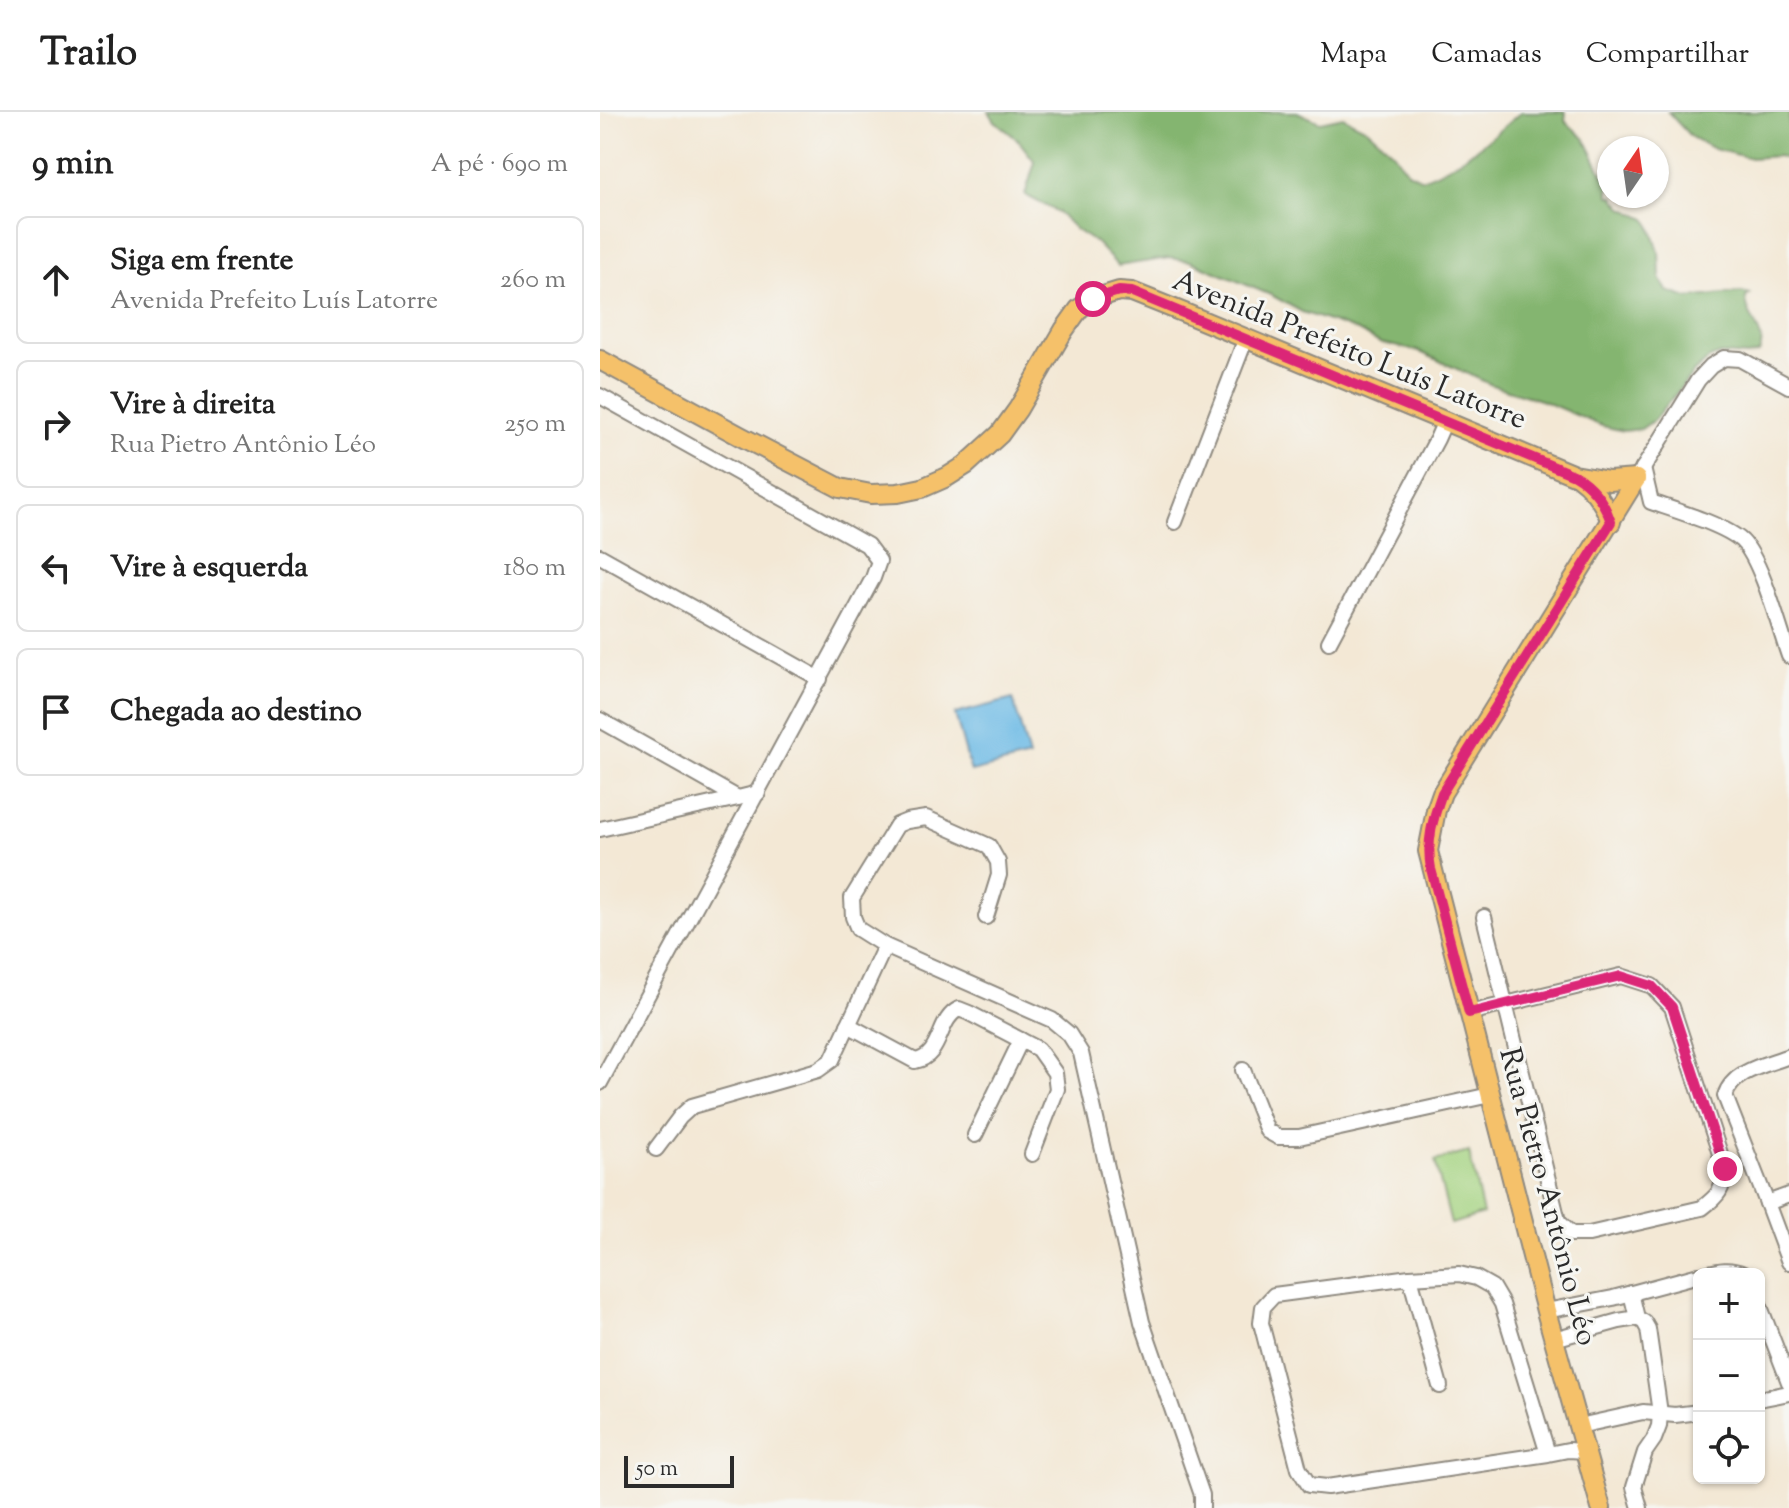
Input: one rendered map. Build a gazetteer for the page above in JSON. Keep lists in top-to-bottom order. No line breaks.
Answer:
{"streets":{"main road":["Avenida Prefeito Luís Latorre","Rua Pietro Antônio Léo"]},"crossings":[["Avenida Prefeito Luís Latorre","Rua Pietro Antônio Léo"]],"scale_bar":"50 m","north":"top","page":{"header":"Trailo","nav":["Mapa","Camadas","Compartilhar"],"heading":["9 min","A pé · 690 m"],"list":[["Siga em frente","Avenida Prefeito Luís Latorre","260 m"],["Vire à direita","Rua Pietro Antônio Léo","250 m"],["Vire à esquerda","180 m"],"Chegada ao destino"],"map_buttons":["+","−"],"scale":"50 m"}}
